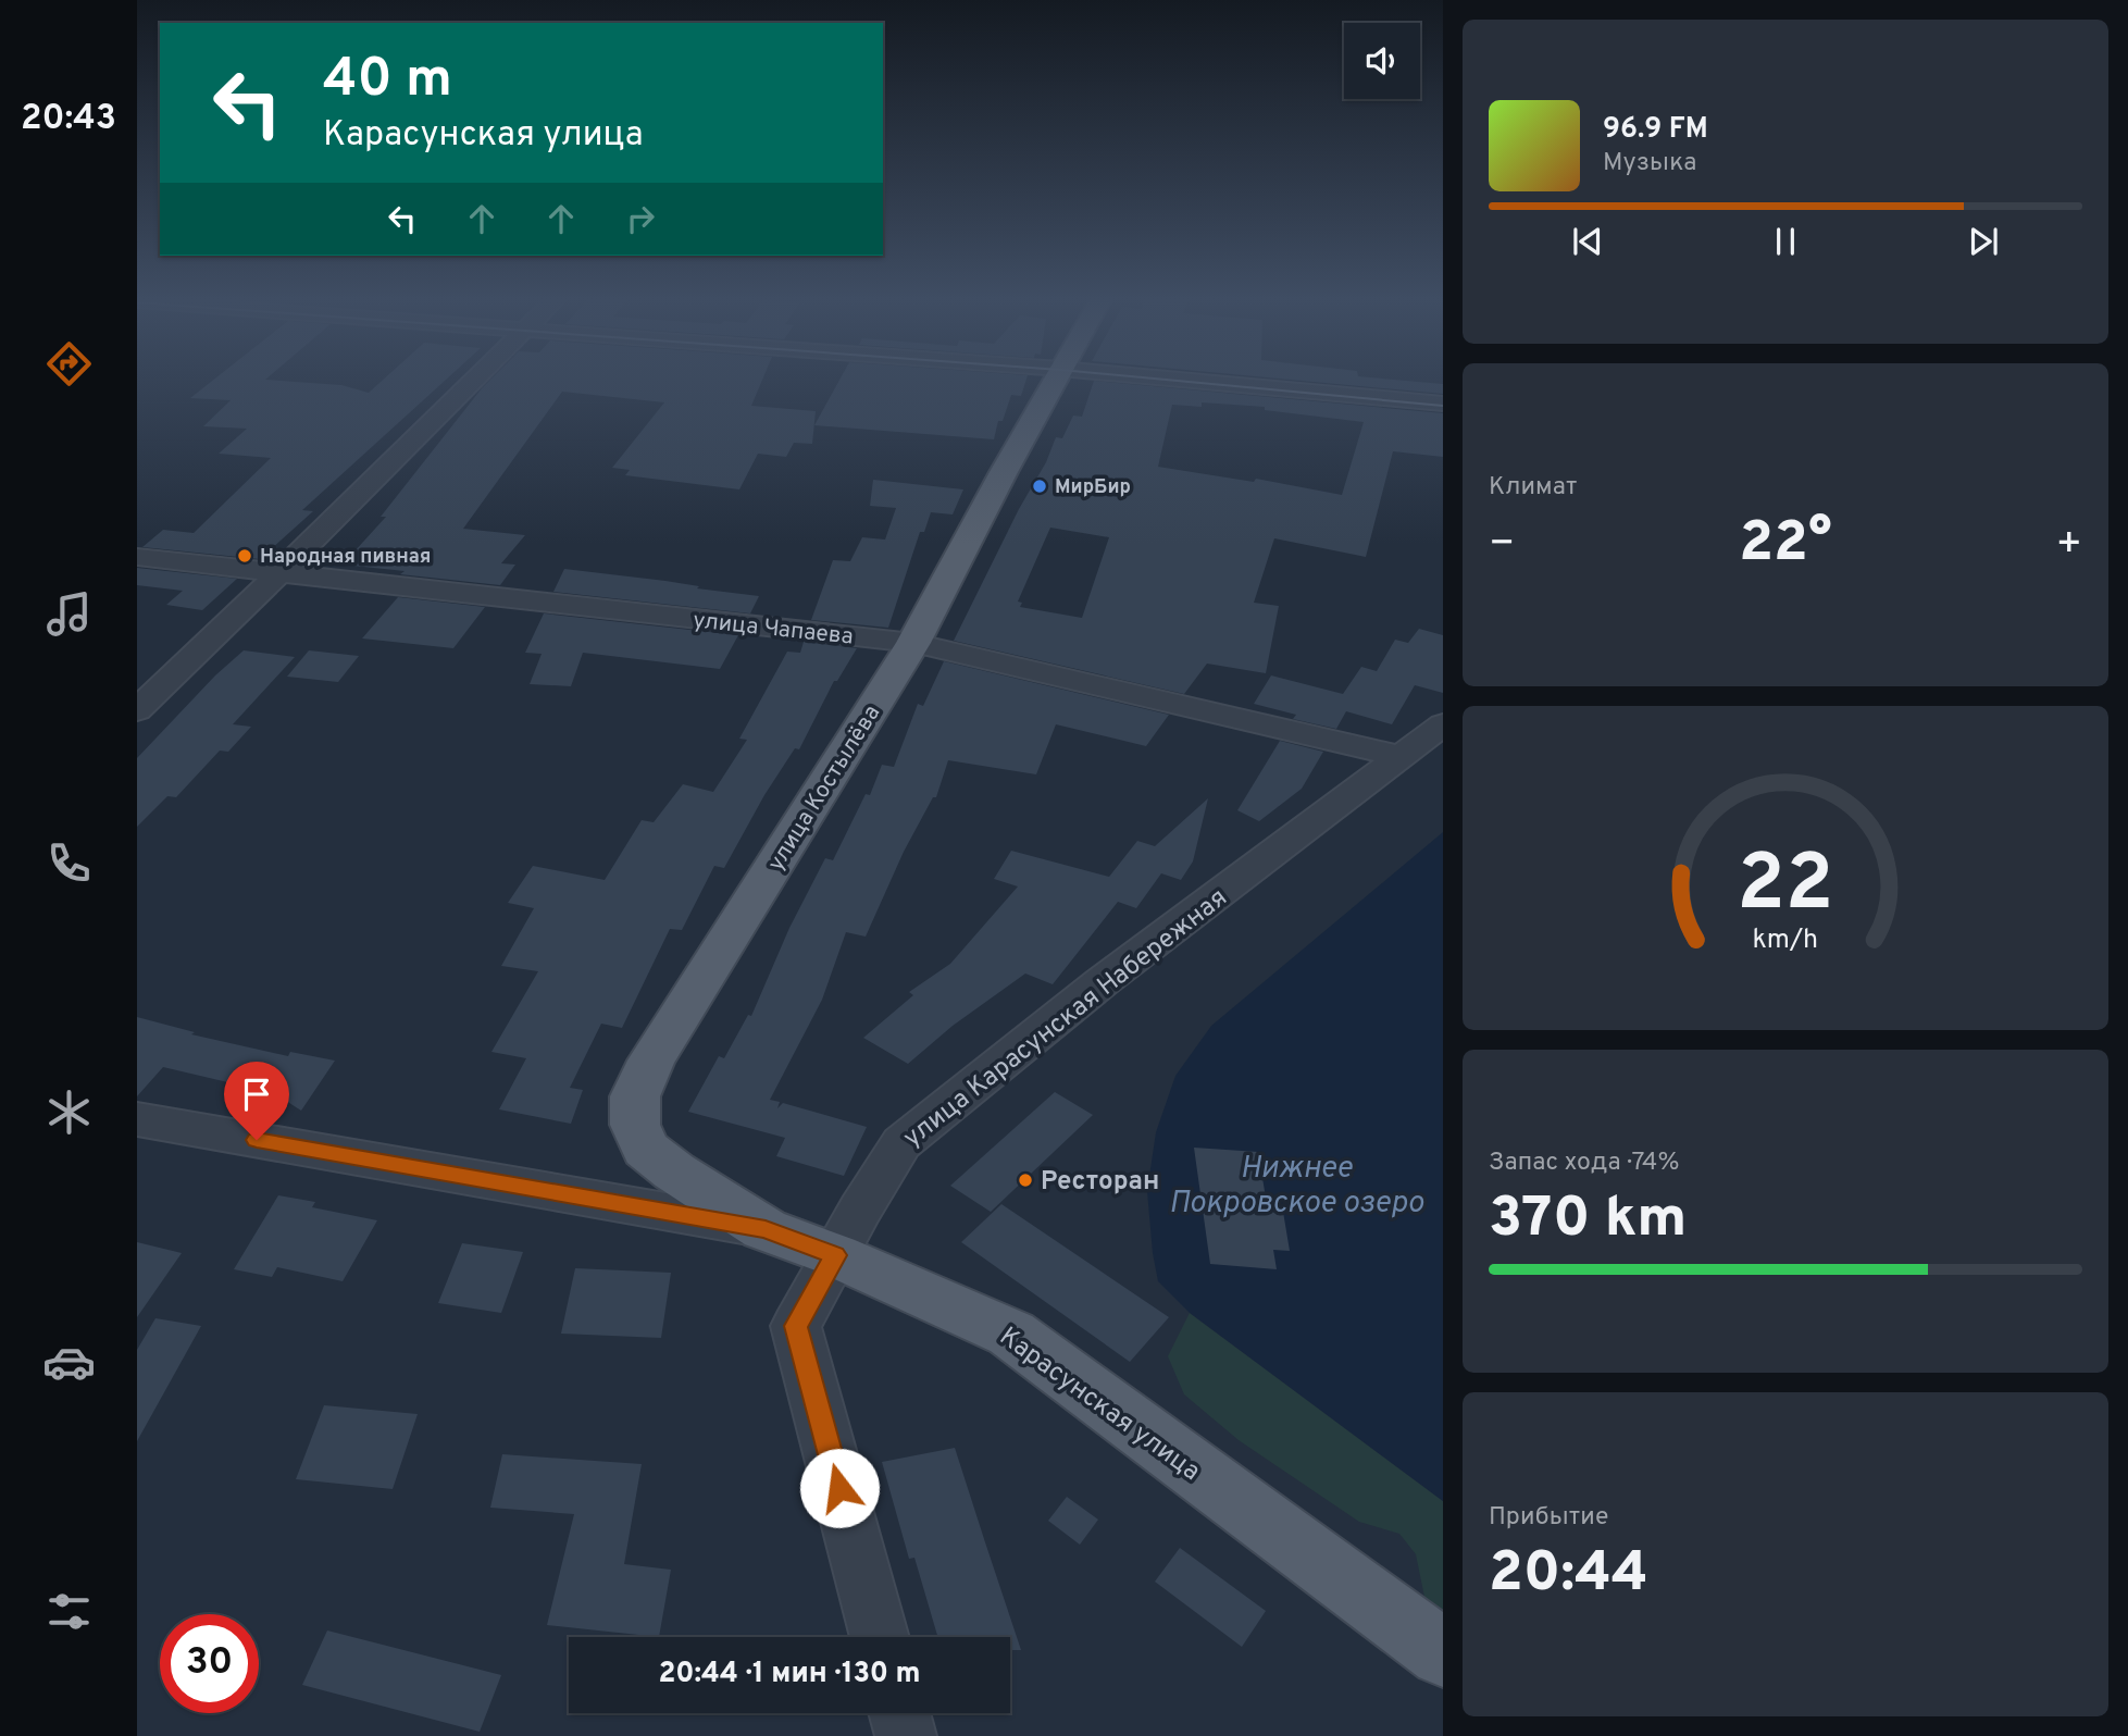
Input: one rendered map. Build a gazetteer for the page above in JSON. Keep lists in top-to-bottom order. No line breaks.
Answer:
{"streets":{"main road":["улица Костылёва","Карасунская улица"],"street":["улица Чапаева","улица Карасунская Набережная"]},"crossings":[["улица Чапаева","улица Костылёва"],["улица Чапаева","улица Карасунская Набережная"],["улица Костылёва","Карасунская улица"],["улица Карасунская Набережная","Карасунская улица"]],"water":["Нижнее Покровское озеро"],"places":["МирБир","Народная пивная","Ресторан"],"page":{"tabs":"20:43","turn":["40 m","Карасунская улица"],"song":["96.9 FM","Музыка"],"tile":["Климат",["Запас хода · 74%","370 km"],["Прибытие","20:44"]],"heat":["−","22°","+"],"limit":"30","trip":"20:44 · 1 мин · 130 m","gauge":["22","km/h"]}}
